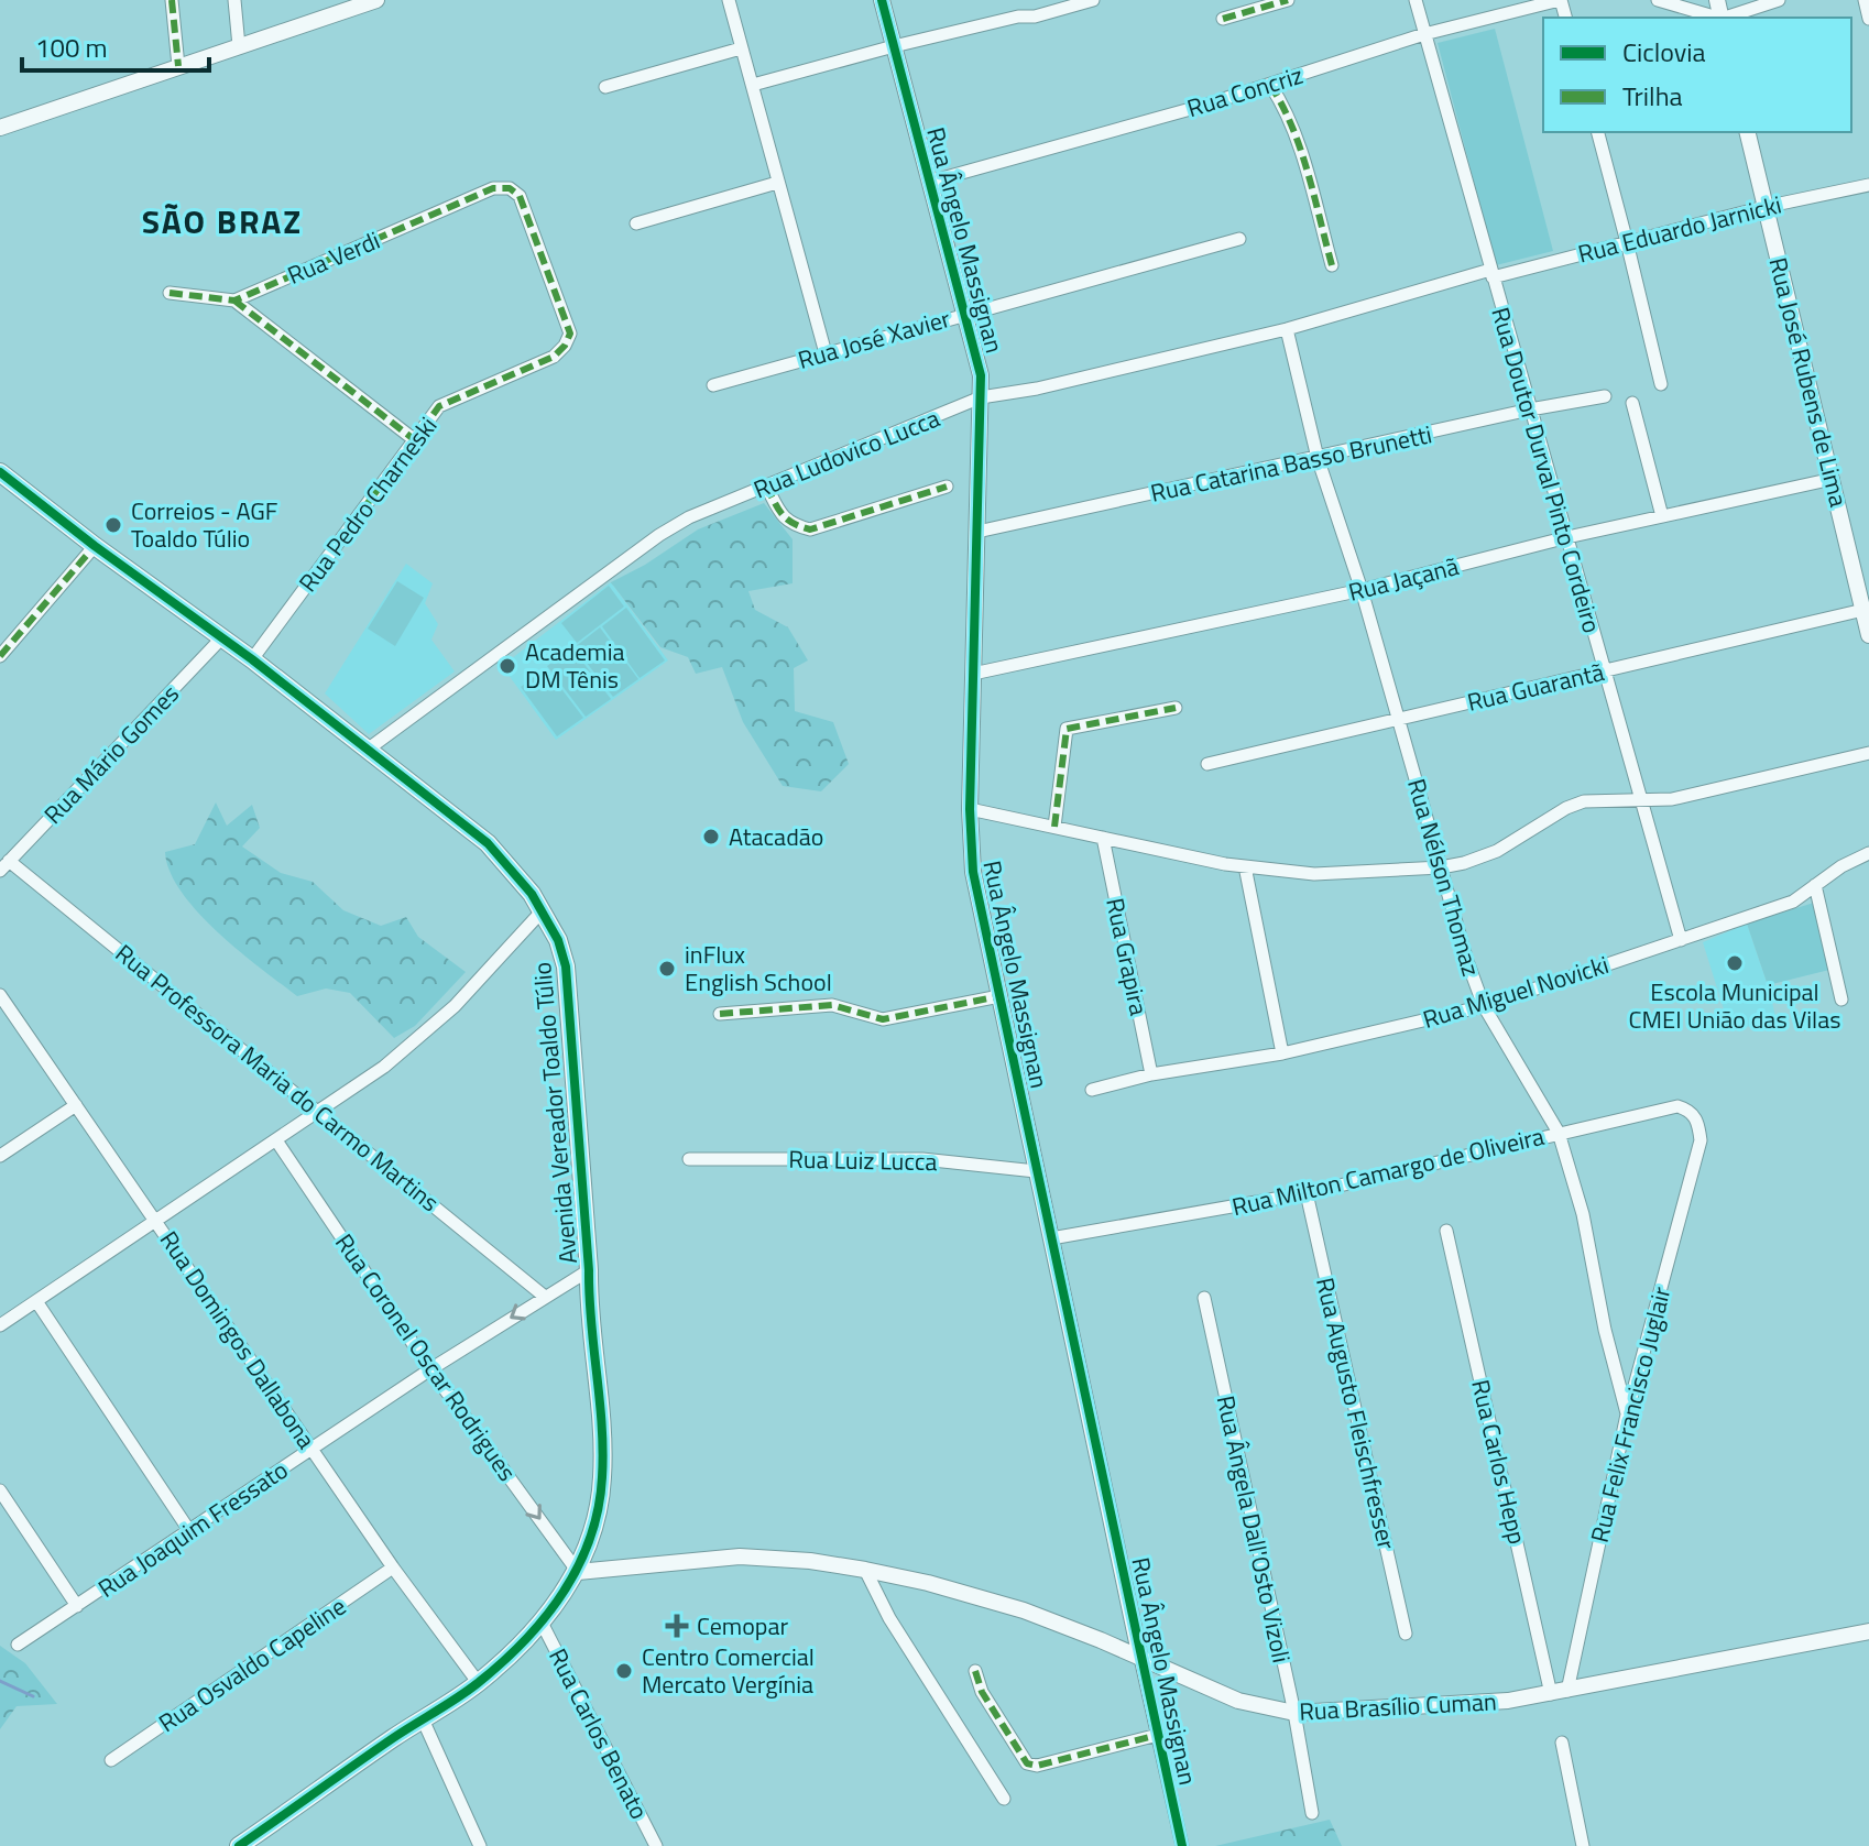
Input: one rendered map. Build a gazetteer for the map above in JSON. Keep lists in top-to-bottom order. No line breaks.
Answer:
{"streets":{"main road":["Avenida Vereador Toaldo Túlio"],"street":["Rua Concriz","Rua Eduardo Jarnicki","Rua Ângelo Massignan","Rua Verdi","Rua José Xavier","Rua José Rubens de Lima","Rua Ludovico Lucca","Rua Catarina Basso Brunetti","Rua Doutor Durval Pinto Cordeiro","Rua Pedro Charneski","Rua Jaçanã","Rua Guarantã","Rua Mário Gomes","Rua Nélson Thomaz","Rua Grapira","Rua Miguel Novicki","Rua Professora Maria do Carmo Martins","Rua Luiz Lucca","Rua Milton Camargo de Oliveira","Rua Domingos Dallabona","Rua Coronel Oscar Rodrigues","Rua Augusto Fleischfresser","Rua Felix Francisco Juglair","Rua Carlos Hepp","Rua Joaquim Fressato","Rua Ângela Dall'Osto Vizoli","Rua Osvaldo Capeline","Rua Brasílio Cuman","Rua Carlos Benato"]},"crossings":[["Rua Concriz","Rua Ângelo Massignan"],["Rua Concriz","Rua Doutor Durval Pinto Cordeiro"],["Rua Eduardo Jarnicki","Rua José Rubens de Lima"],["Rua Eduardo Jarnicki","Rua Ludovico Lucca"],["Rua Eduardo Jarnicki","Rua Doutor Durval Pinto Cordeiro"],["Rua Ângelo Massignan","Rua José Xavier"],["Rua Ângelo Massignan","Rua Ludovico Lucca"],["Rua Ângelo Massignan","Rua Catarina Basso Brunetti"],["Rua Ângelo Massignan","Rua Jaçanã"],["Rua Ângelo Massignan","Rua Luiz Lucca"],["Rua Ângelo Massignan","Rua Milton Camargo de Oliveira"],["Rua Ângelo Massignan","Rua Brasílio Cuman"],["Rua Verdi","Rua Pedro Charneski"],["Rua José Rubens de Lima","Rua Jaçanã"],["Rua José Rubens de Lima","Rua Guarantã"],["Rua Ludovico Lucca","Rua Doutor Durval Pinto Cordeiro"],["Rua Ludovico Lucca","Rua Nélson Thomaz"],["Rua Ludovico Lucca","Avenida Vereador Toaldo Túlio"],["Rua Catarina Basso Brunetti","Rua Doutor Durval Pinto Cordeiro"],["Rua Catarina Basso Brunetti","Rua Nélson Thomaz"],["Rua Doutor Durval Pinto Cordeiro","Rua Jaçanã"],["Rua Doutor Durval Pinto Cordeiro","Rua Guarantã"],["Rua Doutor Durval Pinto Cordeiro","Rua Miguel Novicki"],["Rua Pedro Charneski","Avenida Vereador Toaldo Túlio"],["Rua Jaçanã","Rua Nélson Thomaz"],["Rua Guarantã","Rua Nélson Thomaz"],["Rua Mário Gomes","Rua Professora Maria do Carmo Martins"],["Rua Mário Gomes","Avenida Vereador Toaldo Túlio"],["Rua Nélson Thomaz","Rua Miguel Novicki"],["Rua Nélson Thomaz","Rua Milton Camargo de Oliveira"],["Rua Nélson Thomaz","Rua Felix Francisco Juglair"],["Rua Grapira","Rua Miguel Novicki"],["Rua Professora Maria do Carmo Martins","Rua Joaquim Fressato"],["Avenida Vereador Toaldo Túlio","Rua Domingos Dallabona"],["Avenida Vereador Toaldo Túlio","Rua Coronel Oscar Rodrigues"],["Avenida Vereador Toaldo Túlio","Rua Joaquim Fressato"],["Avenida Vereador Toaldo Túlio","Rua Brasílio Cuman"],["Avenida Vereador Toaldo Túlio","Rua Carlos Benato"],["Rua Milton Camargo de Oliveira","Rua Augusto Fleischfresser"],["Rua Milton Camargo de Oliveira","Rua Felix Francisco Juglair"],["Rua Domingos Dallabona","Rua Joaquim Fressato"],["Rua Domingos Dallabona","Rua Osvaldo Capeline"],["Rua Coronel Oscar Rodrigues","Rua Joaquim Fressato"],["Rua Coronel Oscar Rodrigues","Rua Brasílio Cuman"],["Rua Felix Francisco Juglair","Rua Carlos Hepp"],["Rua Felix Francisco Juglair","Rua Brasílio Cuman"],["Rua Carlos Hepp","Rua Brasílio Cuman"],["Rua Ângela Dall'Osto Vizoli","Rua Brasílio Cuman"]],"one_way":["Rua Coronel Oscar Rodrigues"],"districts":["SÃO BRAZ"],"places":{"other":["Correios - AGF Toaldo Túlio","Academia DM Tênis","Atacadão","Escola Municipal CMEI União das Vilas","inFlux English School","Centro Comercial Mercato Vergínia"],"health":["Cemopar"]},"legend":["Ciclovia","Trilha"],"scale_bar":"100 m"}
